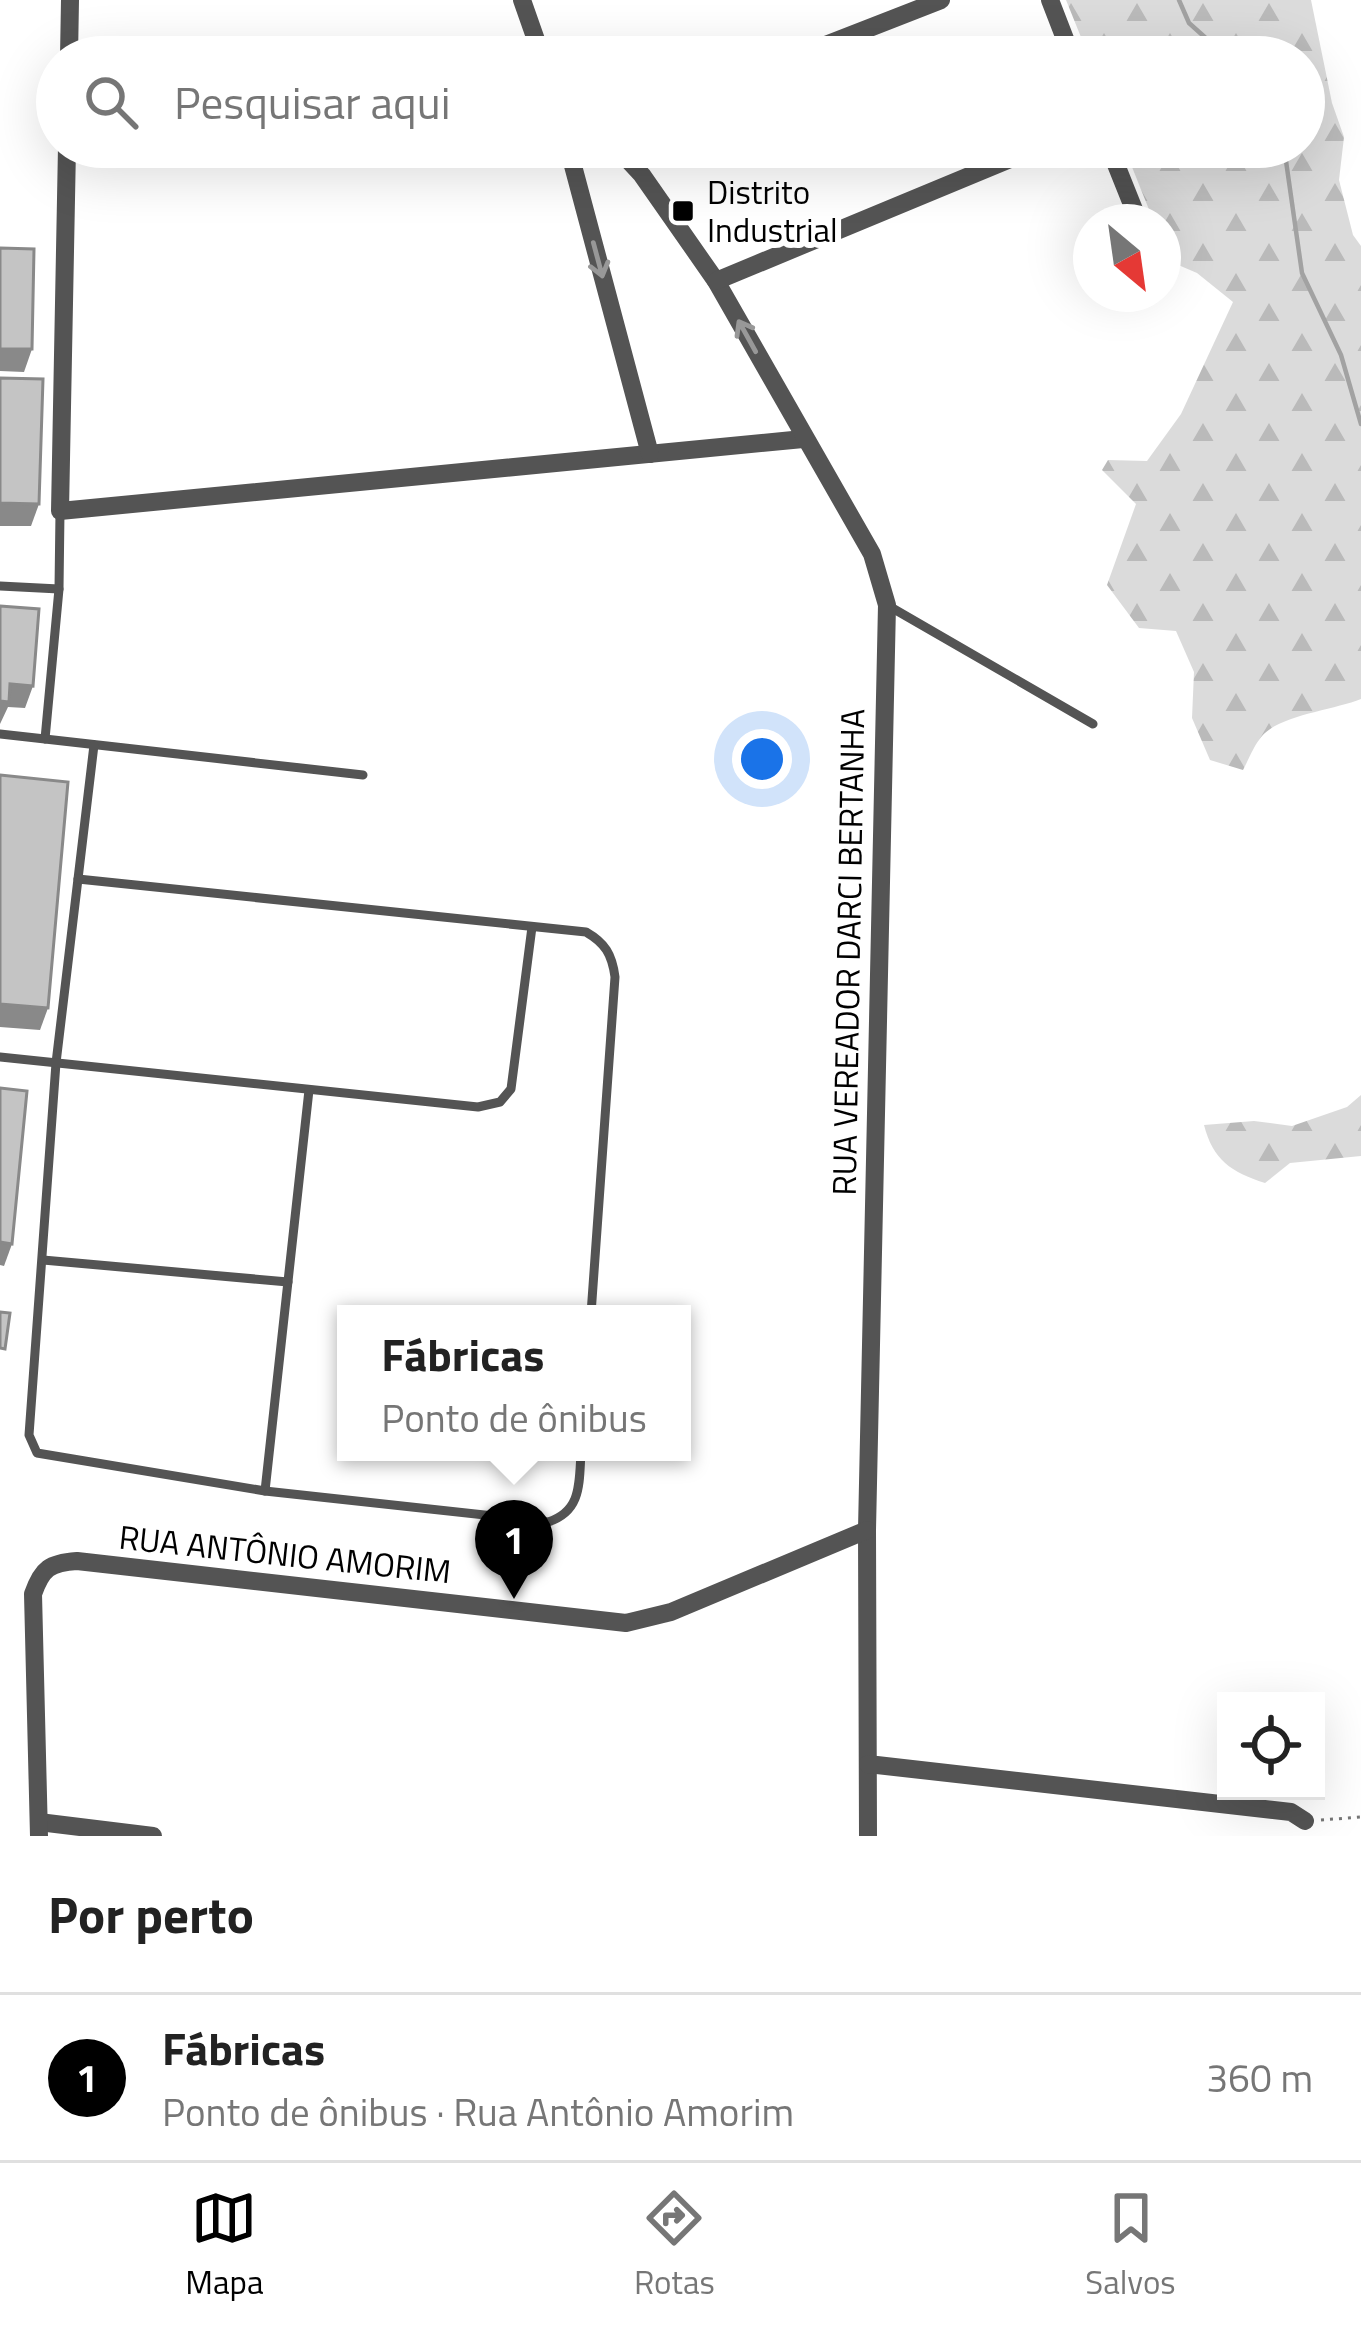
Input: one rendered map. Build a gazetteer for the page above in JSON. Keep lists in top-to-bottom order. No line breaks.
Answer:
{"streets":{"street":["RUA VEREADOR DARCI BERTANHA","RUA ANTÔNIO AMORIM"]},"crossings":[["RUA VEREADOR DARCI BERTANHA","RUA ANTÔNIO AMORIM"]],"places":{"transit":["Distrito Industrial"]},"north":"bottom right","page":{"search":"Pesquisar aqui","popup":["Fábricas","Ponto de ônibus"],"pins":"1","heading":"Por perto","list":[{"mark":"1","name":"Fábricas","note":"Ponto de ônibus · Rua Antônio Amorim","value":"360 m"}],"nav":["Mapa","Rotas","Salvos"]}}
